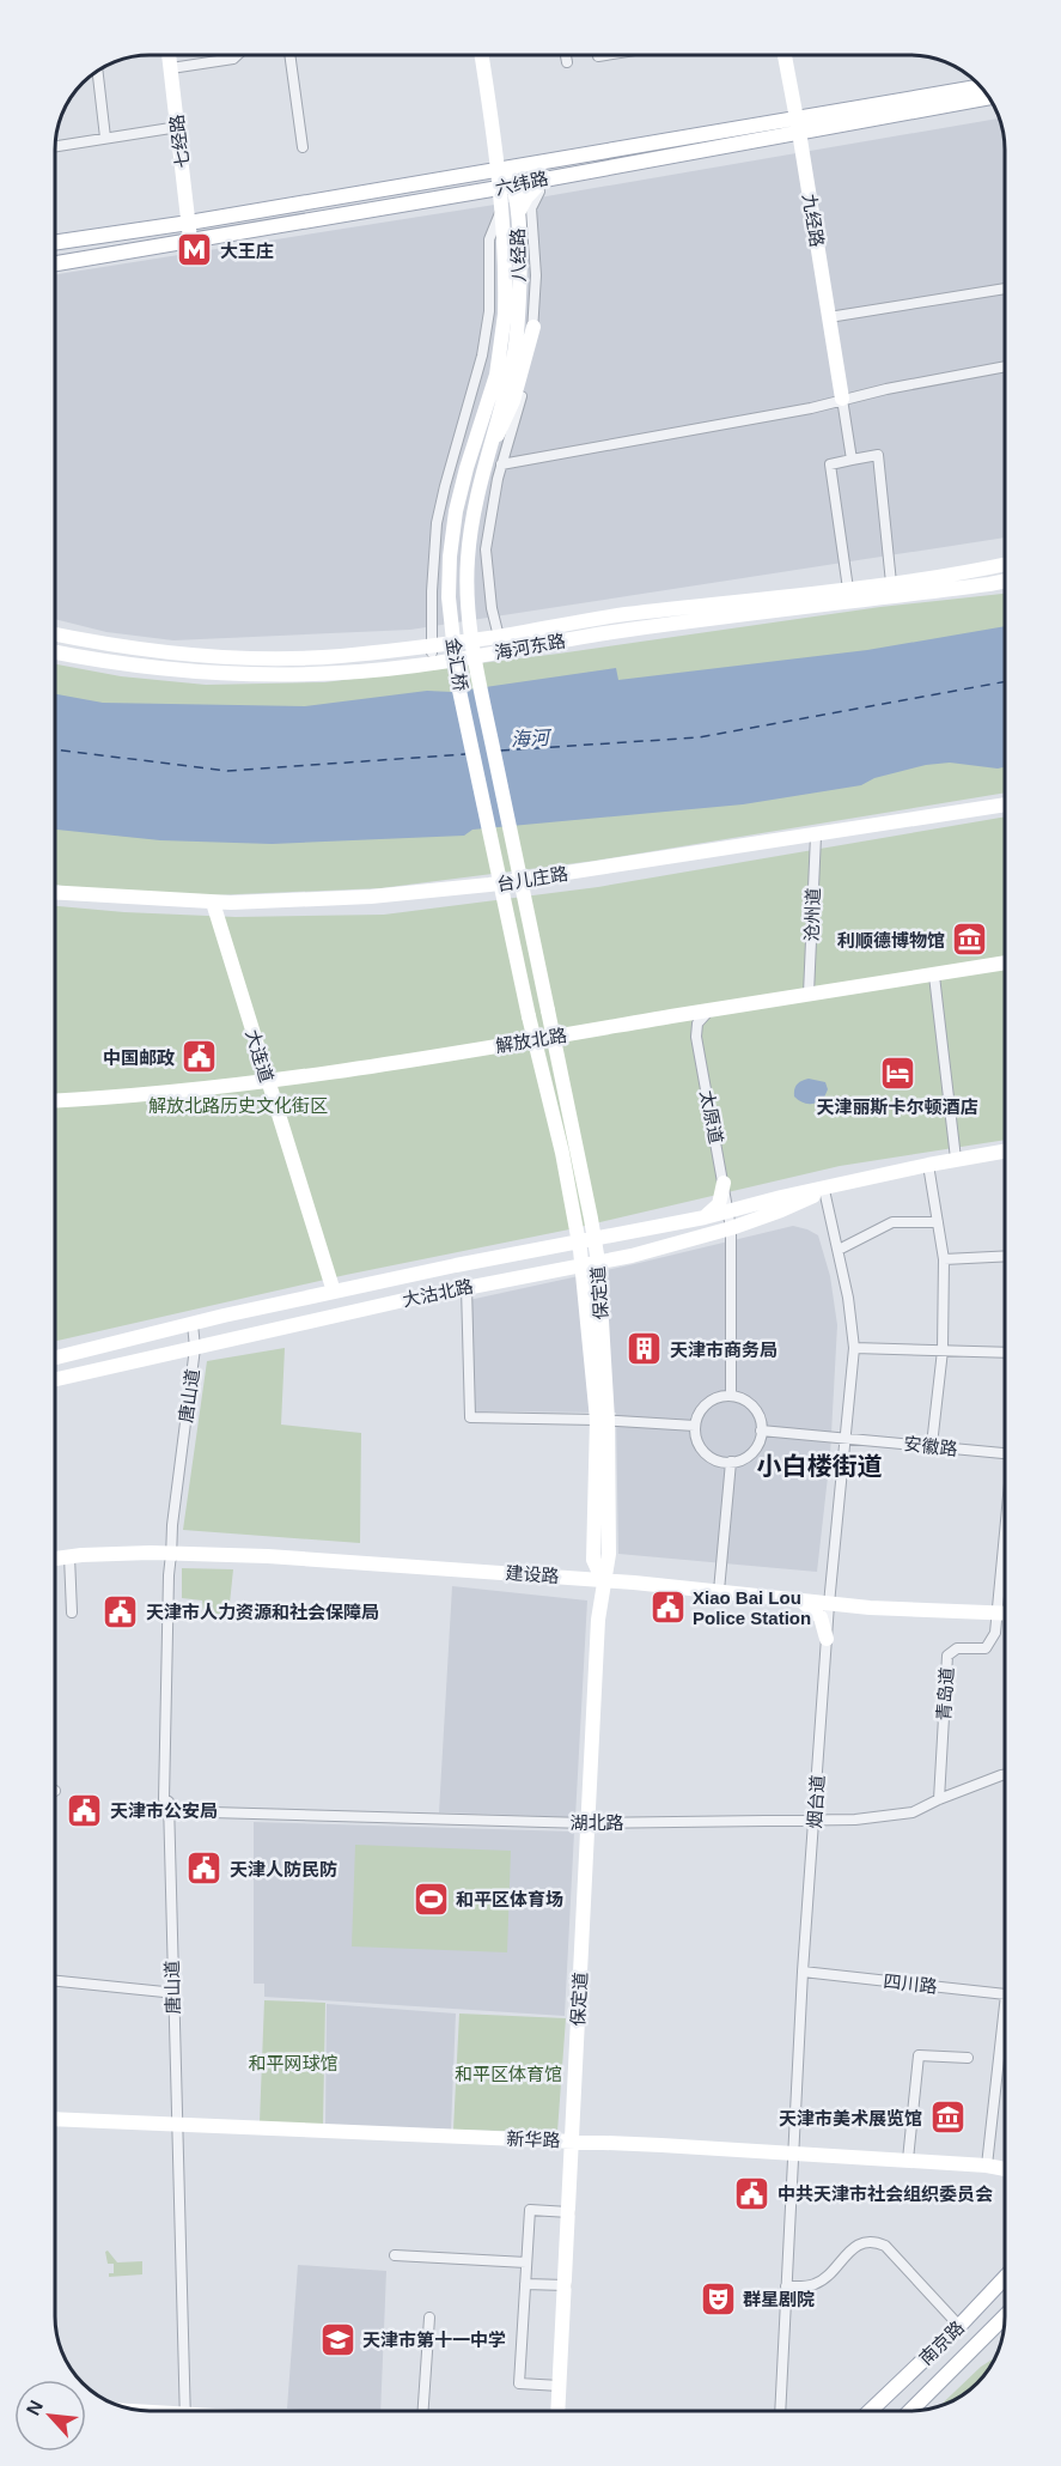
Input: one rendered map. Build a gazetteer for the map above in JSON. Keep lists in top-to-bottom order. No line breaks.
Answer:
{"streets":{"main road":["七经路","六纬路","九经路","八经路","海河东路","金汇桥","台儿庄路","解放北路","大连道","大沽北路","保定道","建设路","新华路","南京路"],"street":["沧州道","太原道","唐山道","安徽路","青岛道","烟台道","湖北路","四川路"]},"crossings":[["七经路","六纬路"],["六纬路","九经路"],["六纬路","八经路"],["八经路","金汇桥"],["金汇桥","解放北路"],["台儿庄路","沧州道"],["台儿庄路","大连道"],["沧州道","解放北路"],["解放北路","大连道"],["解放北路","太原道"],["大连道","大沽北路"],["太原道","大沽北路"],["太原道","安徽路"],["大沽北路","保定道"],["大沽北路","唐山道"],["大沽北路","烟台道"],["保定道","建设路"],["保定道","湖北路"],["保定道","新华路"],["唐山道","建设路"],["唐山道","湖北路"],["唐山道","新华路"],["安徽路","烟台道"],["建设路","青岛道"],["建设路","烟台道"],["青岛道","湖北路"],["烟台道","湖北路"],["烟台道","四川路"],["烟台道","新华路"]],"districts":["小白楼街道"],"water":["海河"],"parks":["解放北路历史文化街区","和平网球馆","和平区体育馆"],"places":{"metro station":["大王庄"],"museum":["利顺德博物馆","天津市美术展览馆"],"public building":["中国邮政","Xiao Bai Lou Police Station","天津市人力资源和社会保障局","天津市公安局","天津人防民防","中共天津市社会组织委员会"],"hotel":["天津丽斯卡尔顿酒店"],"building":["天津市商务局"],"sports":["和平区体育场"],"theatre":["群星剧院"],"school or university":["天津市第十一中学"]},"north":"top left"}
